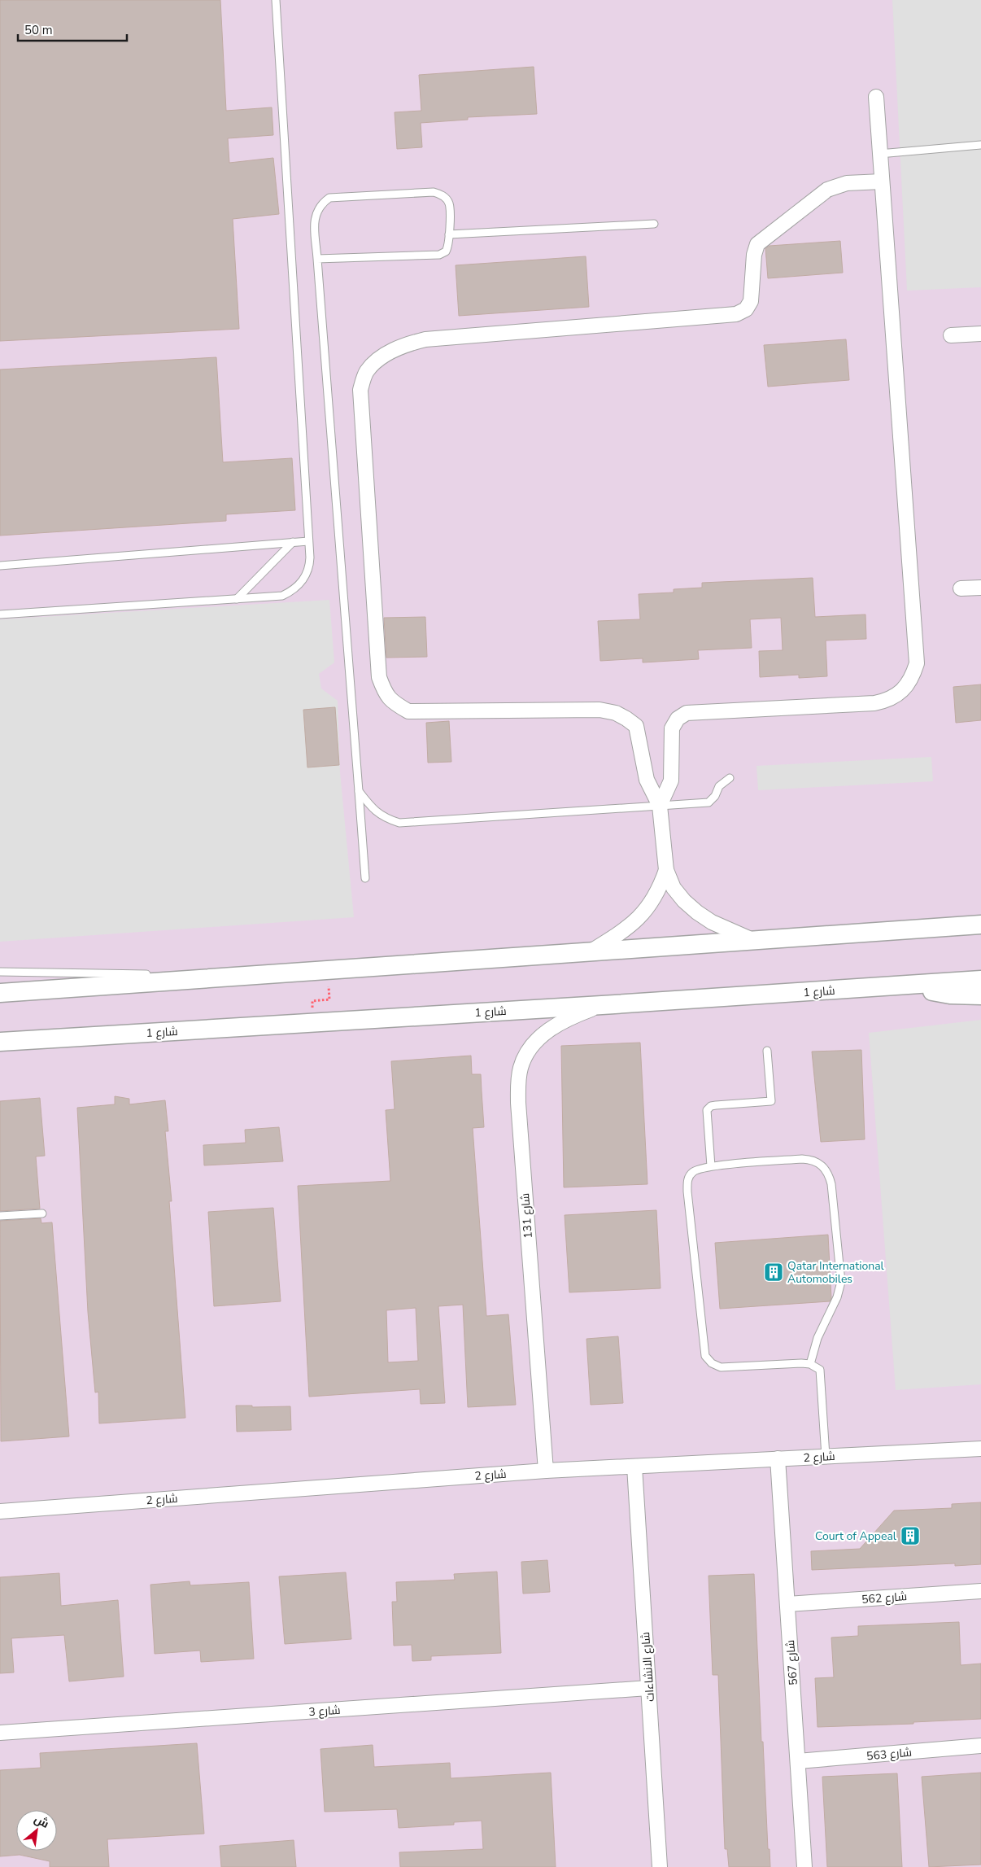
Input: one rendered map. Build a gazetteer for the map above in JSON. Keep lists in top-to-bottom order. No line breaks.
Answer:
{"streets":{"street":["شارع 1","شارع 131","شارع 2","شارع 562","شارع 567","شارع الانشاءات","شارع 3","شارع 563"]},"crossings":[["شارع 1","شارع 131"],["شارع 131","شارع 2"],["شارع 2","شارع 567"],["شارع 2","شارع الانشاءات"],["شارع 562","شارع 567"],["شارع 567","شارع 563"],["شارع الانشاءات","شارع 3"]],"places":{"building":["Qatar International Automobiles","Court of Appeal"]},"scale_bar":"50 m","north":"top right"}
